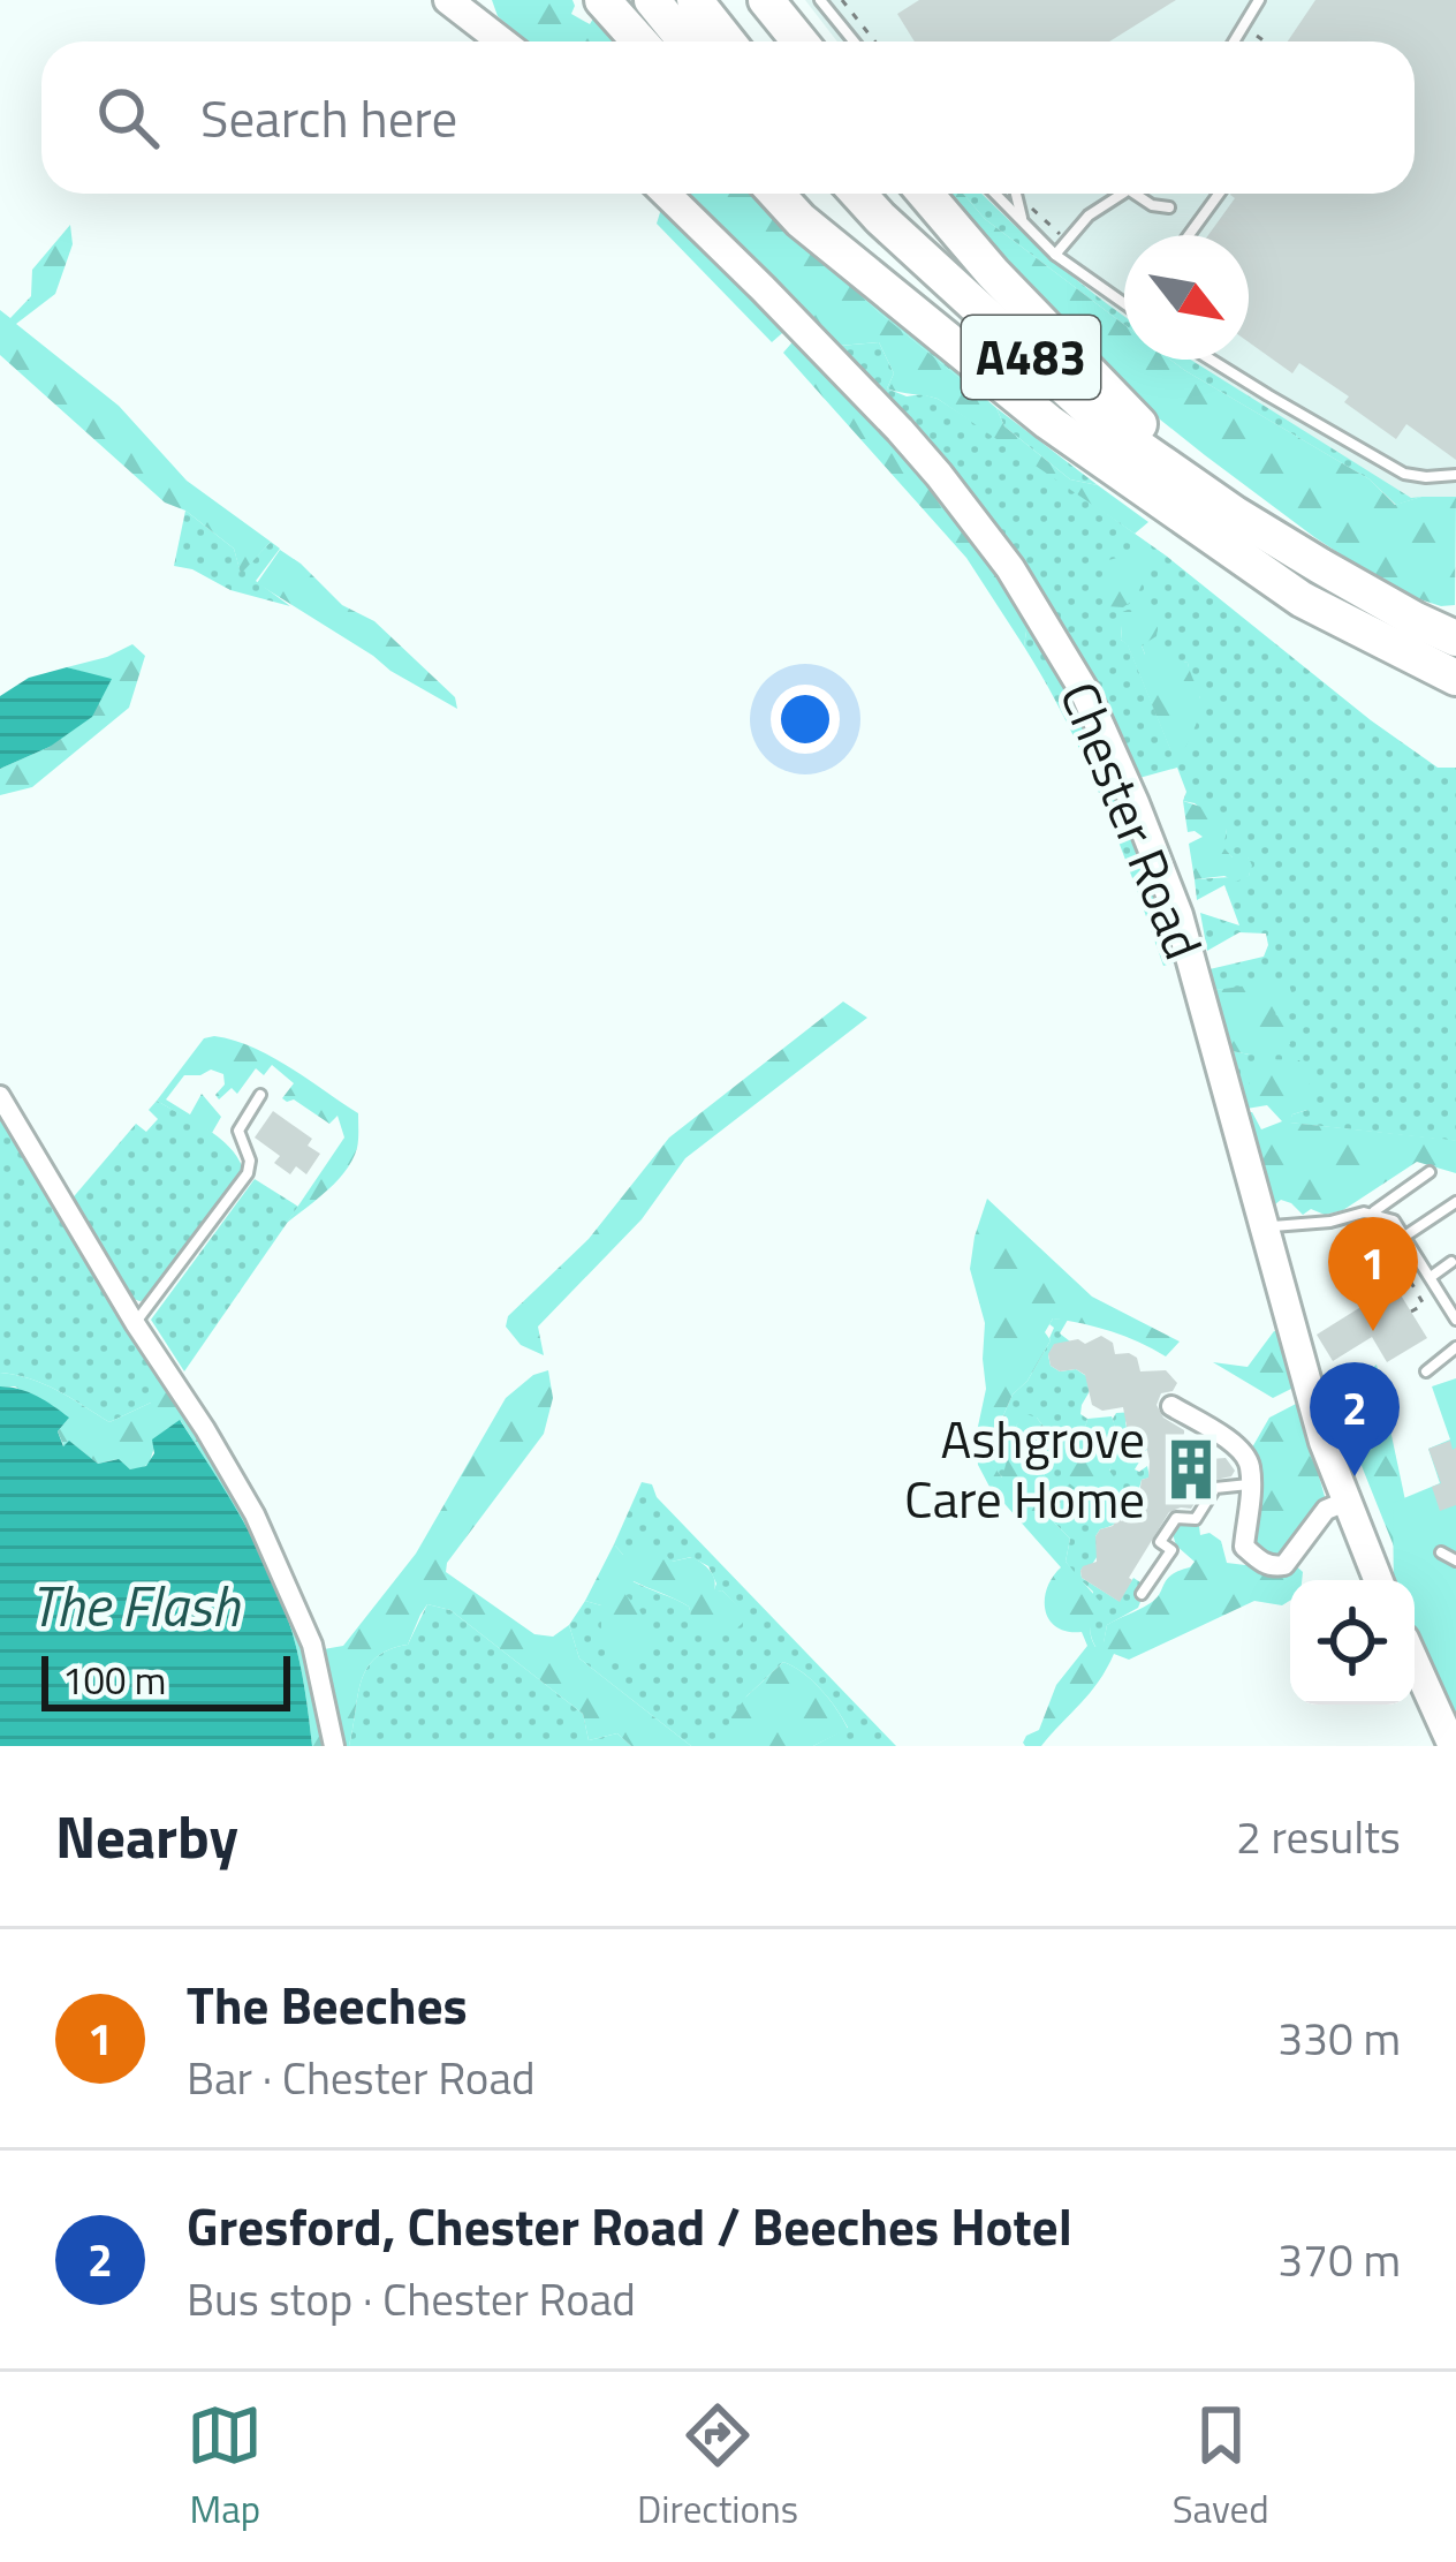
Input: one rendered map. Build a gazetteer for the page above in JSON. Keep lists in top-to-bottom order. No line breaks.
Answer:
{"streets":{"highway":["A483"],"main road":["Chester Road"]},"water":["The Flash"],"places":{"building":["Ashgrove Care Home"]},"scale_bar":"100 m","north":"bottom right","page":{"search":"Search here","pins":["1","2"],"scale":"100 m","heading":["Nearby","2 results"],"list":[{"mark":"1","name":"The Beeches","note":"Bar · Chester Road","value":"330 m"},{"mark":"2","name":"Gresford, Chester Road / Beeches Hotel","note":"Bus stop · Chester Road","value":"370 m"}],"nav":["Map","Directions","Saved"]}}
